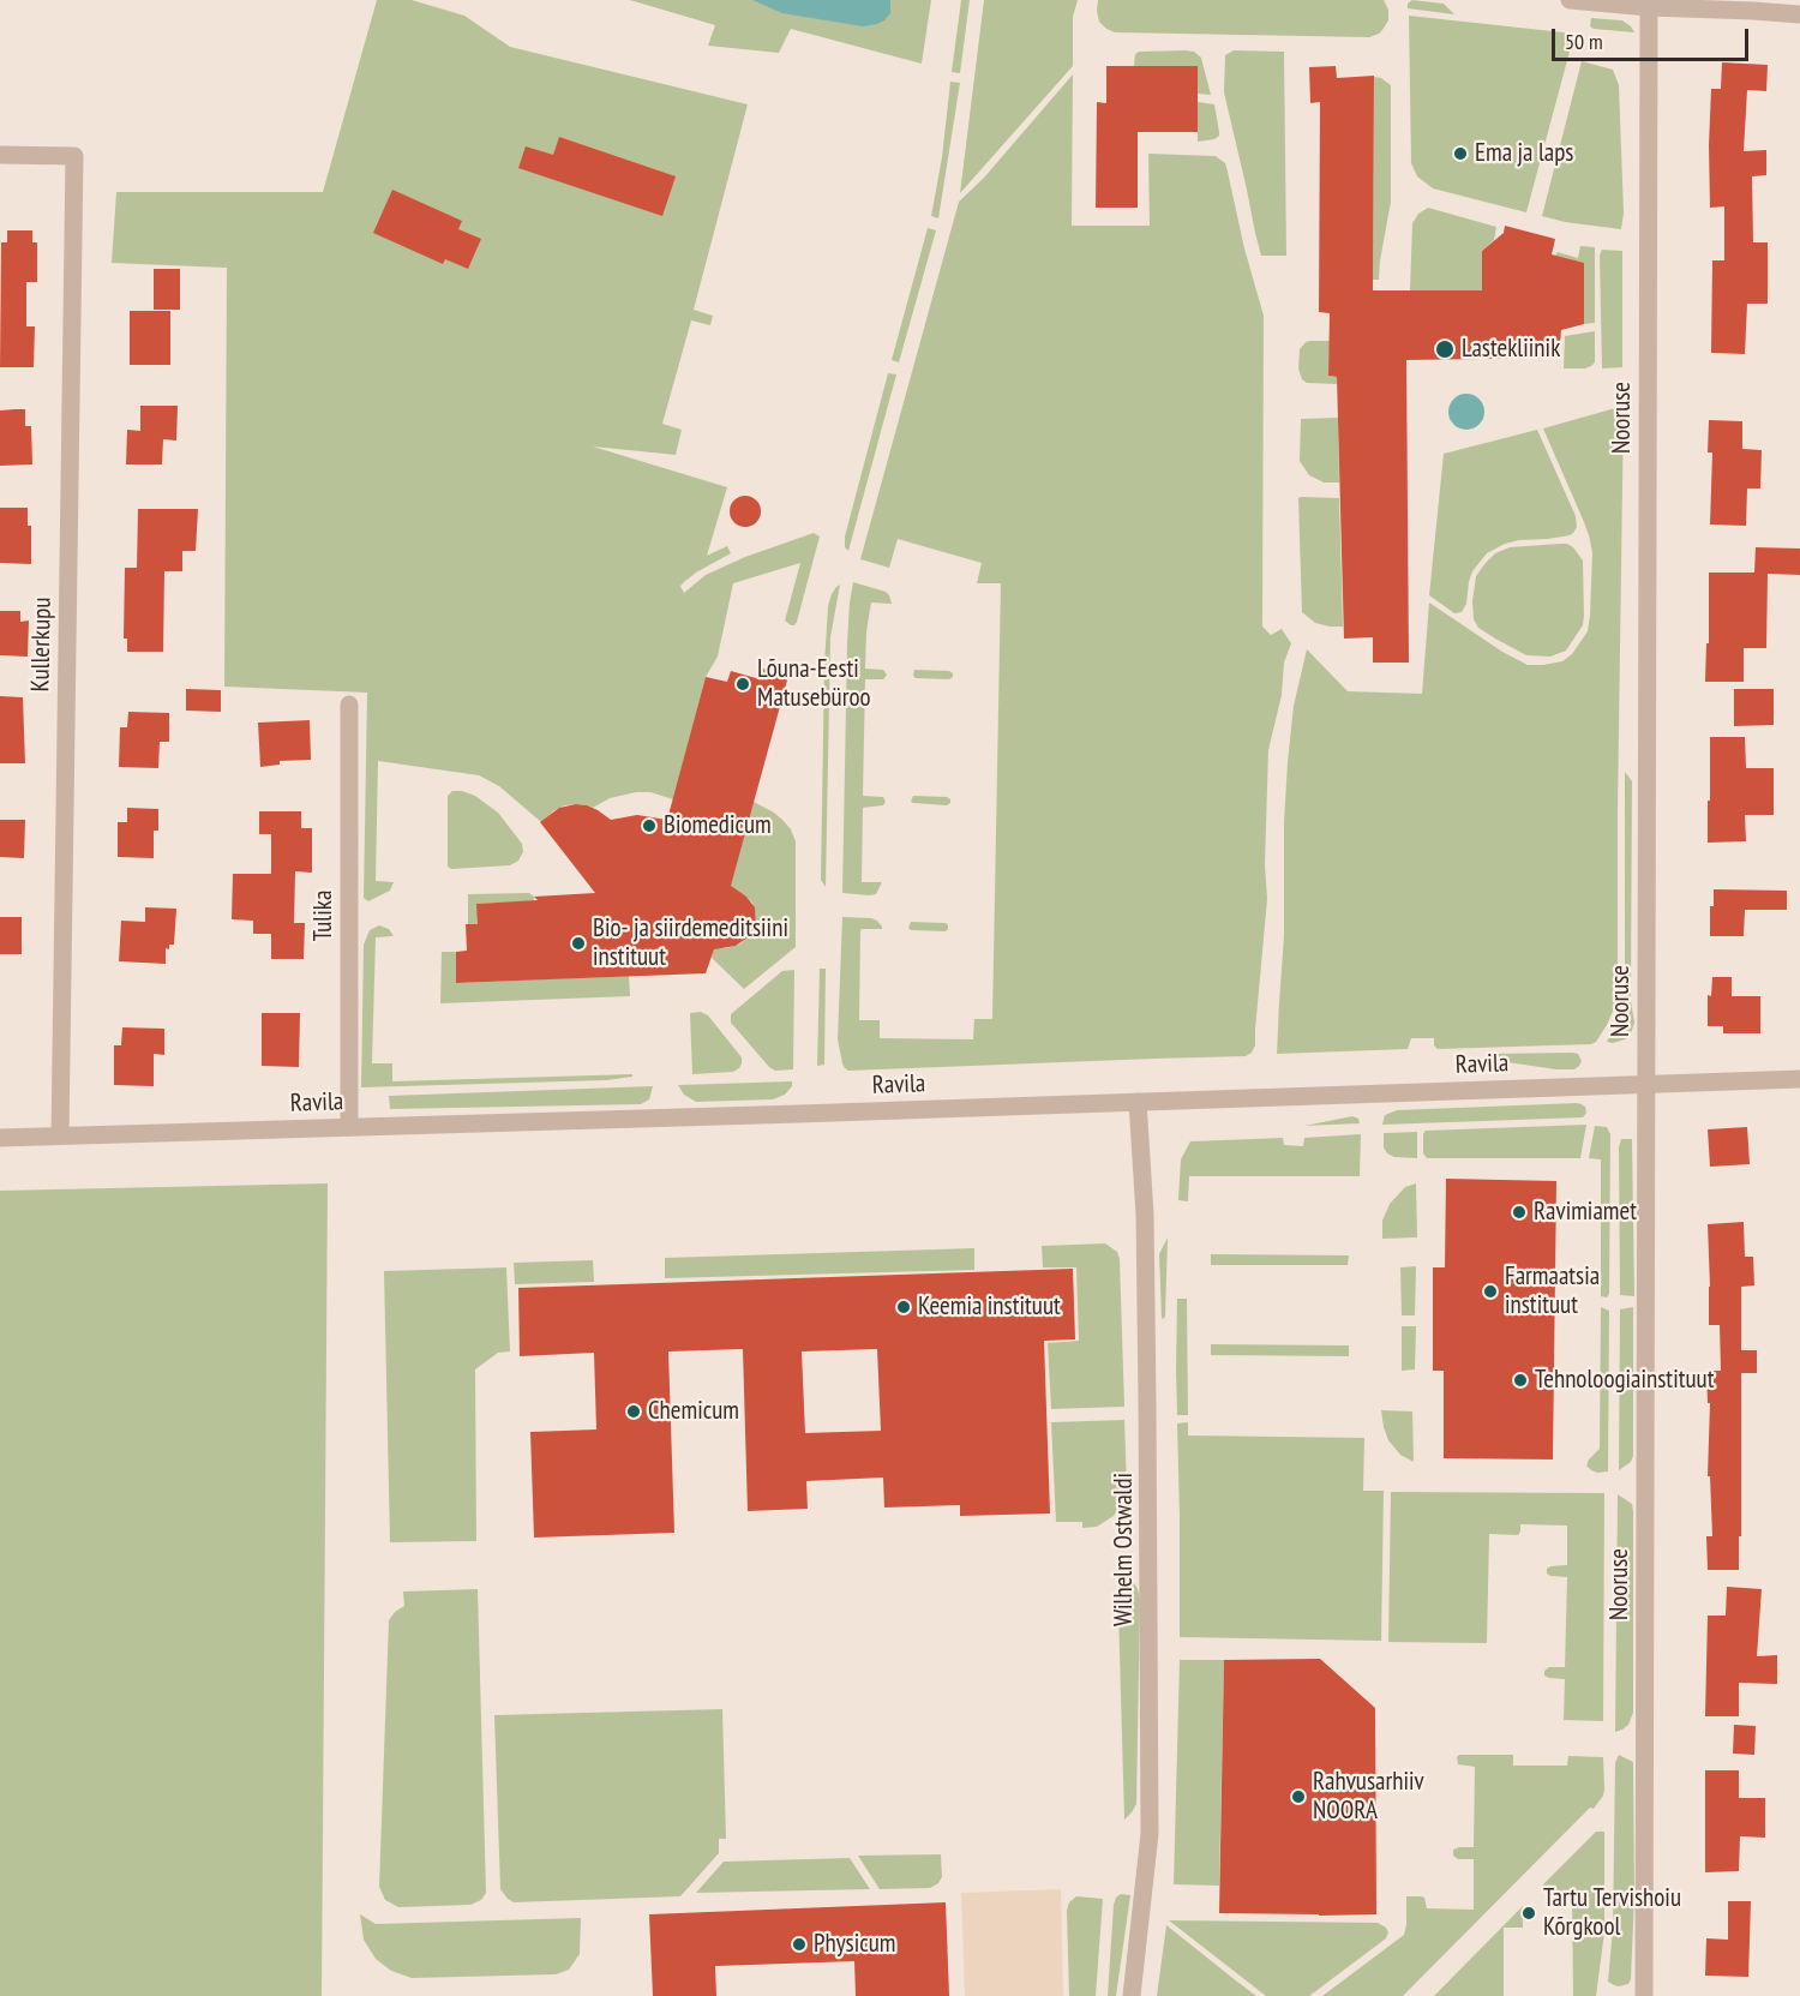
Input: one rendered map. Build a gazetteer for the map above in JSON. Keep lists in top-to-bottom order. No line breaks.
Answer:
{"streets":{"street":["Nooruse","Kullerkupu","Tulika","Ravila","Wilhelm Ostwaldi"]},"crossings":[["Nooruse","Ravila"],["Kullerkupu","Ravila"],["Tulika","Ravila"],["Ravila","Wilhelm Ostwaldi"]],"places":["Ema ja laps","Lastekliinik","Lõuna-Eesti Matusebüroo","Biomedicum","Bio- ja siirdemeditsiini instituut","Ravimiamet","Farmaatsia instituut","Keemia instituut","Tehnoloogiainstituut","Chemicum","Rahvusarhiiv NOORA","Tartu Tervishoiu Kõrgkool","Physicum"],"scale_bar":"50 m"}
